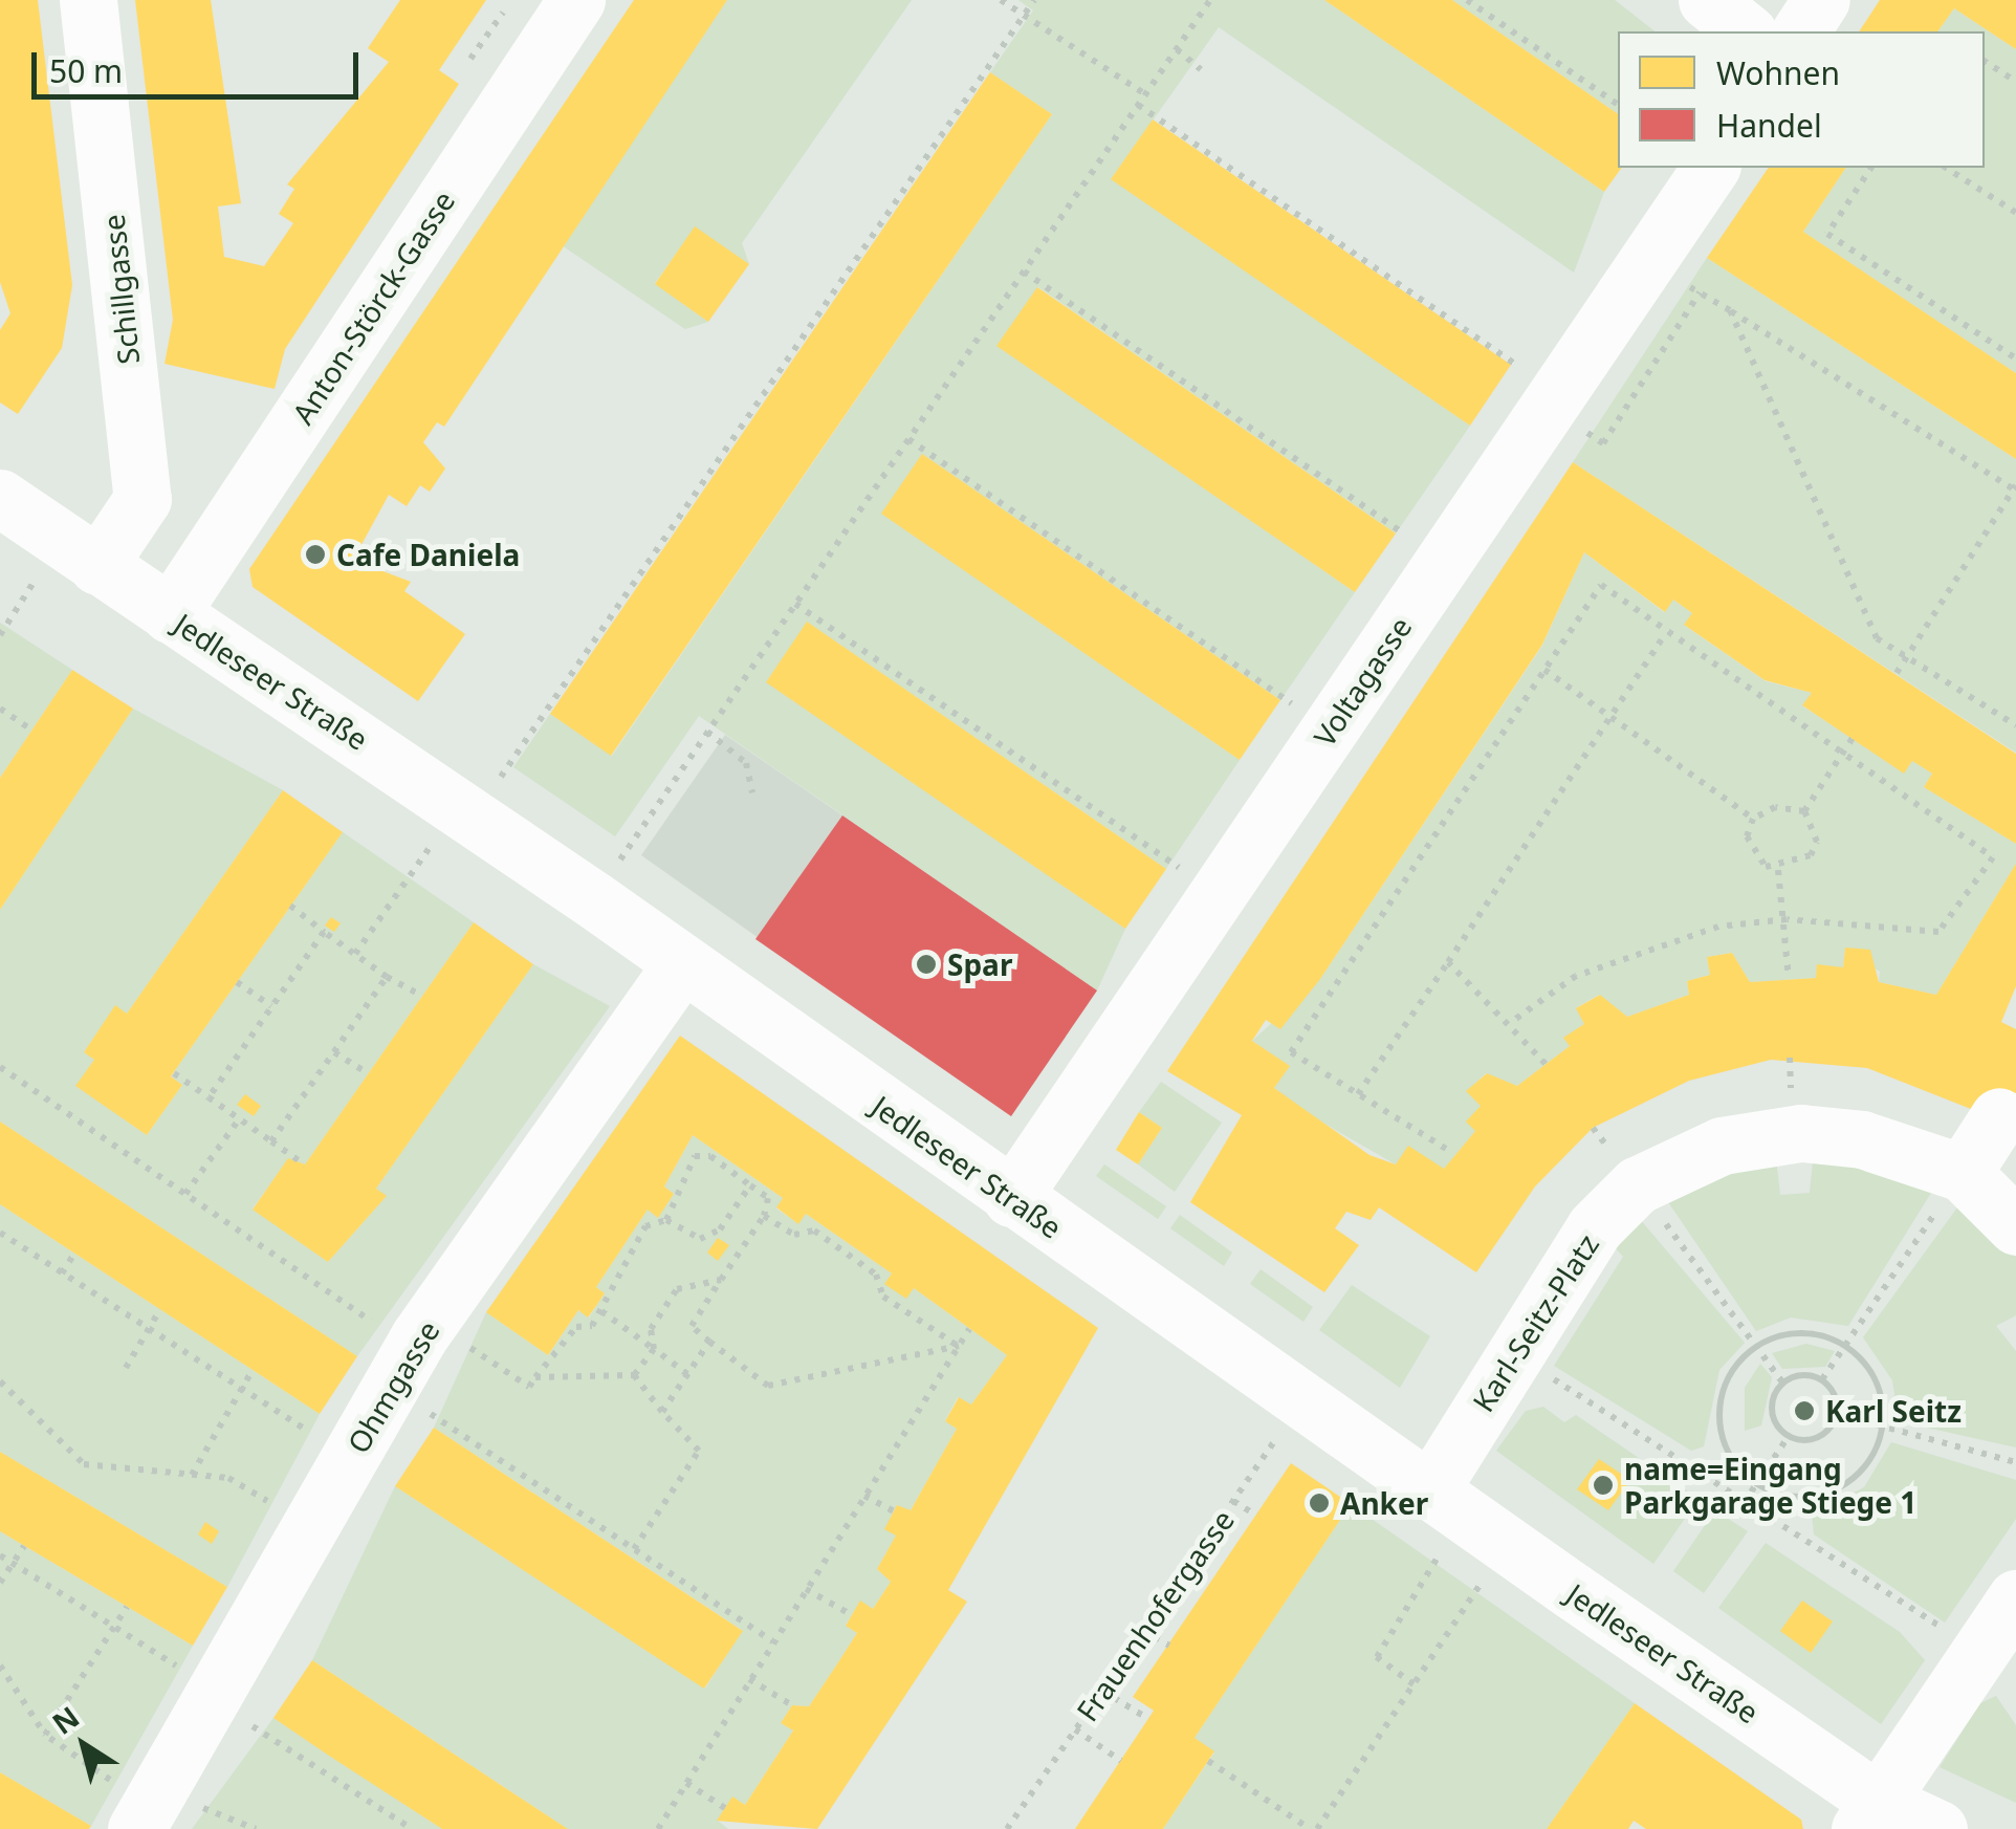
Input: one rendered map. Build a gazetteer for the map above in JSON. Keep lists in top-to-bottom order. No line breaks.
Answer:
{"streets":{"street":["Schillgasse","Anton-Störck-Gasse","Jedleseer Straße","Voltagasse","Karl-Seitz-Platz","Ohmgasse"],"path":["Frauenhofergasse"]},"crossings":[["Schillgasse","Jedleseer Straße"],["Anton-Störck-Gasse","Jedleseer Straße"],["Jedleseer Straße","Voltagasse"],["Jedleseer Straße","Karl-Seitz-Platz"],["Jedleseer Straße","Ohmgasse"],["Jedleseer Straße","Frauenhofergasse"]],"places":["Cafe Daniela","Spar","Karl Seitz","name=Eingang Parkgarage Stiege 1","Anker"],"legend":["Wohnen","Handel"],"scale_bar":"50 m","north":"top left"}
